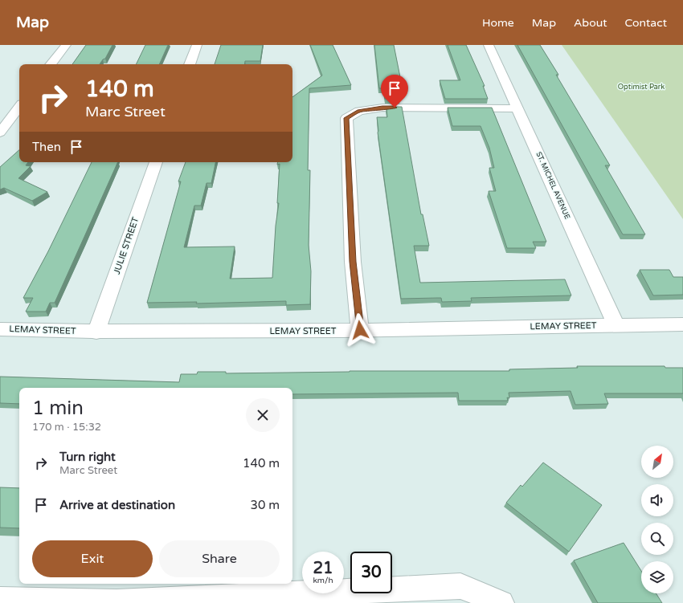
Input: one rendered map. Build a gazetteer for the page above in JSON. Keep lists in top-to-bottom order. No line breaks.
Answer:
{"streets":{"street":["ST. MICHEL AVENUE","JULIE STREET","LEMAY STREET"]},"crossings":[["ST. MICHEL AVENUE","LEMAY STREET"],["JULIE STREET","LEMAY STREET"]],"parks":["Optimist Park"],"north":"top right","page":{"header":"Map","nav":["Home","Map","About","Contact"],"turn":["140 m","Marc Street"],"then":"Then","heading":["1 min","170 m · 15:32"],"list":[{"name":"Turn right","note":"Marc Street","value":"140 m"},{"name":"Arrive at destination","value":"30 m"}],"buttons":["Exit","Share"],"speed":"21 km/h","limit":"30"}}
